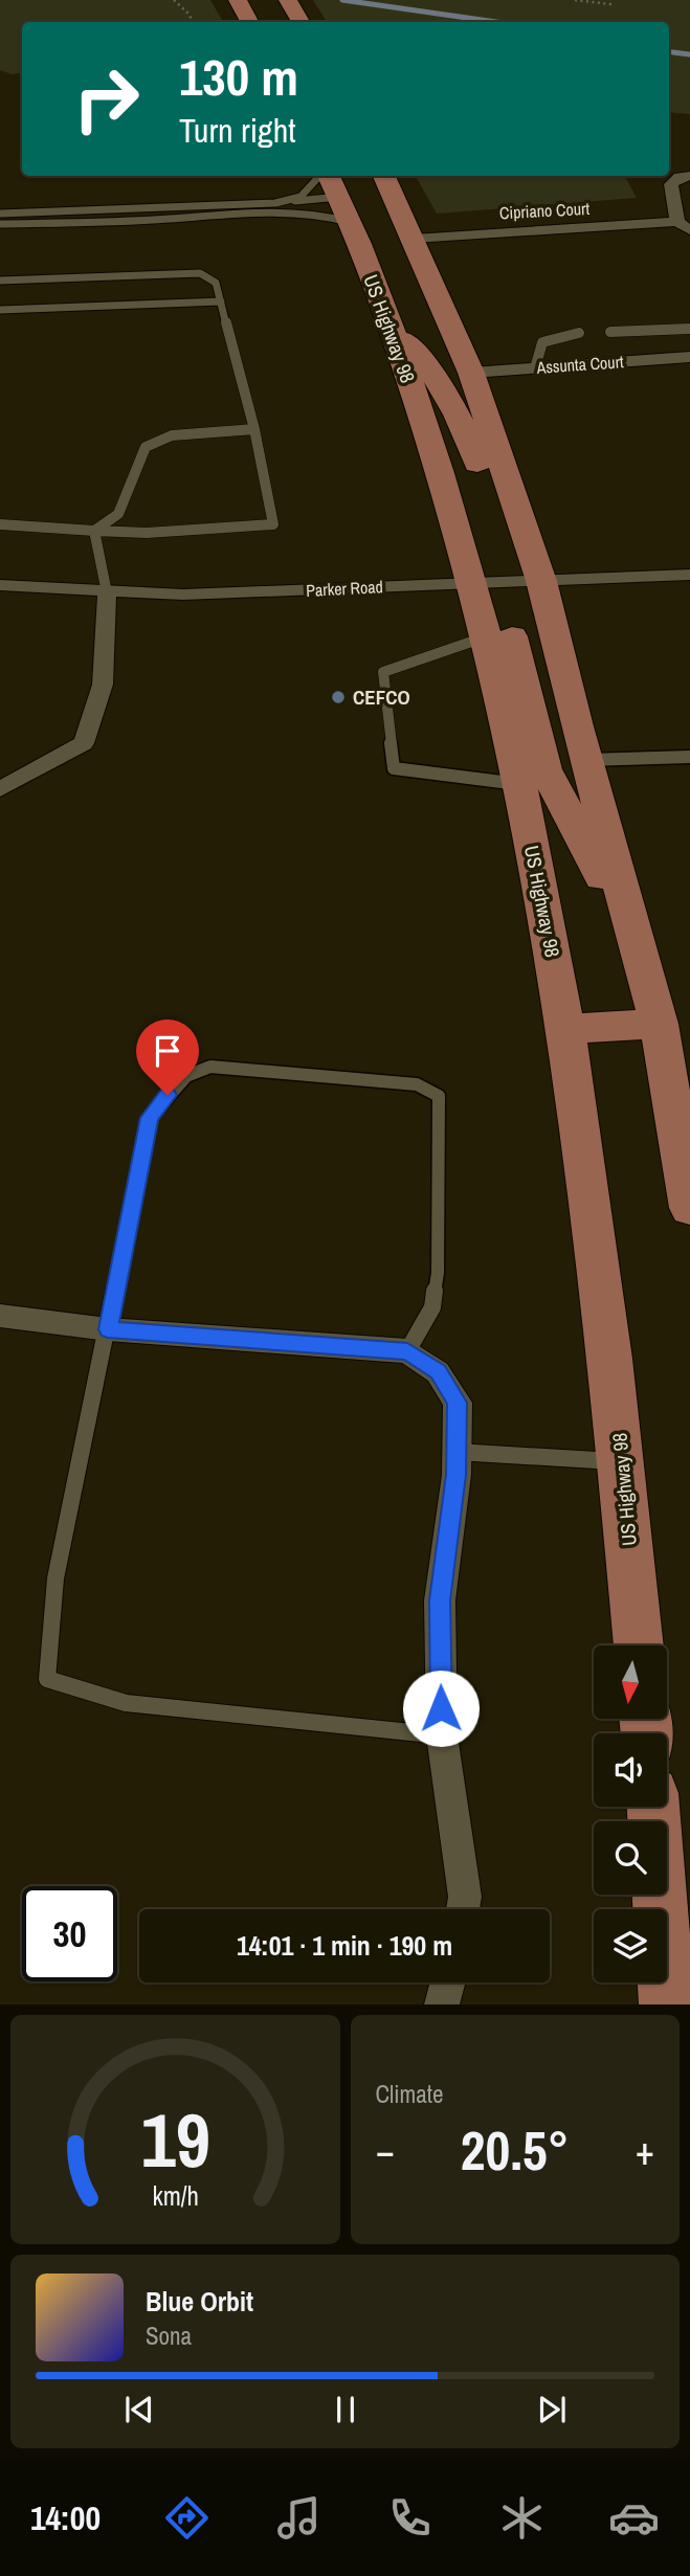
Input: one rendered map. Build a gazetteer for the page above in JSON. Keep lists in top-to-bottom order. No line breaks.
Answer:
{"streets":{"main road":["US Highway 98"],"street":["Cipriano Court","Assunta Court","Parker Road"]},"crossings":[["US Highway 98","Parker Road"]],"places":["CEFCO"],"north":"bottom","page":{"turn":["130 m","Turn right"],"limit":"30","trip":"14:01 · 1 min · 190 m","tile":"Climate","heat":["−","20.5°","+"],"song":["Blue Orbit","Sona"],"tabs":"14:00","gauge":["19","km/h"]}}
